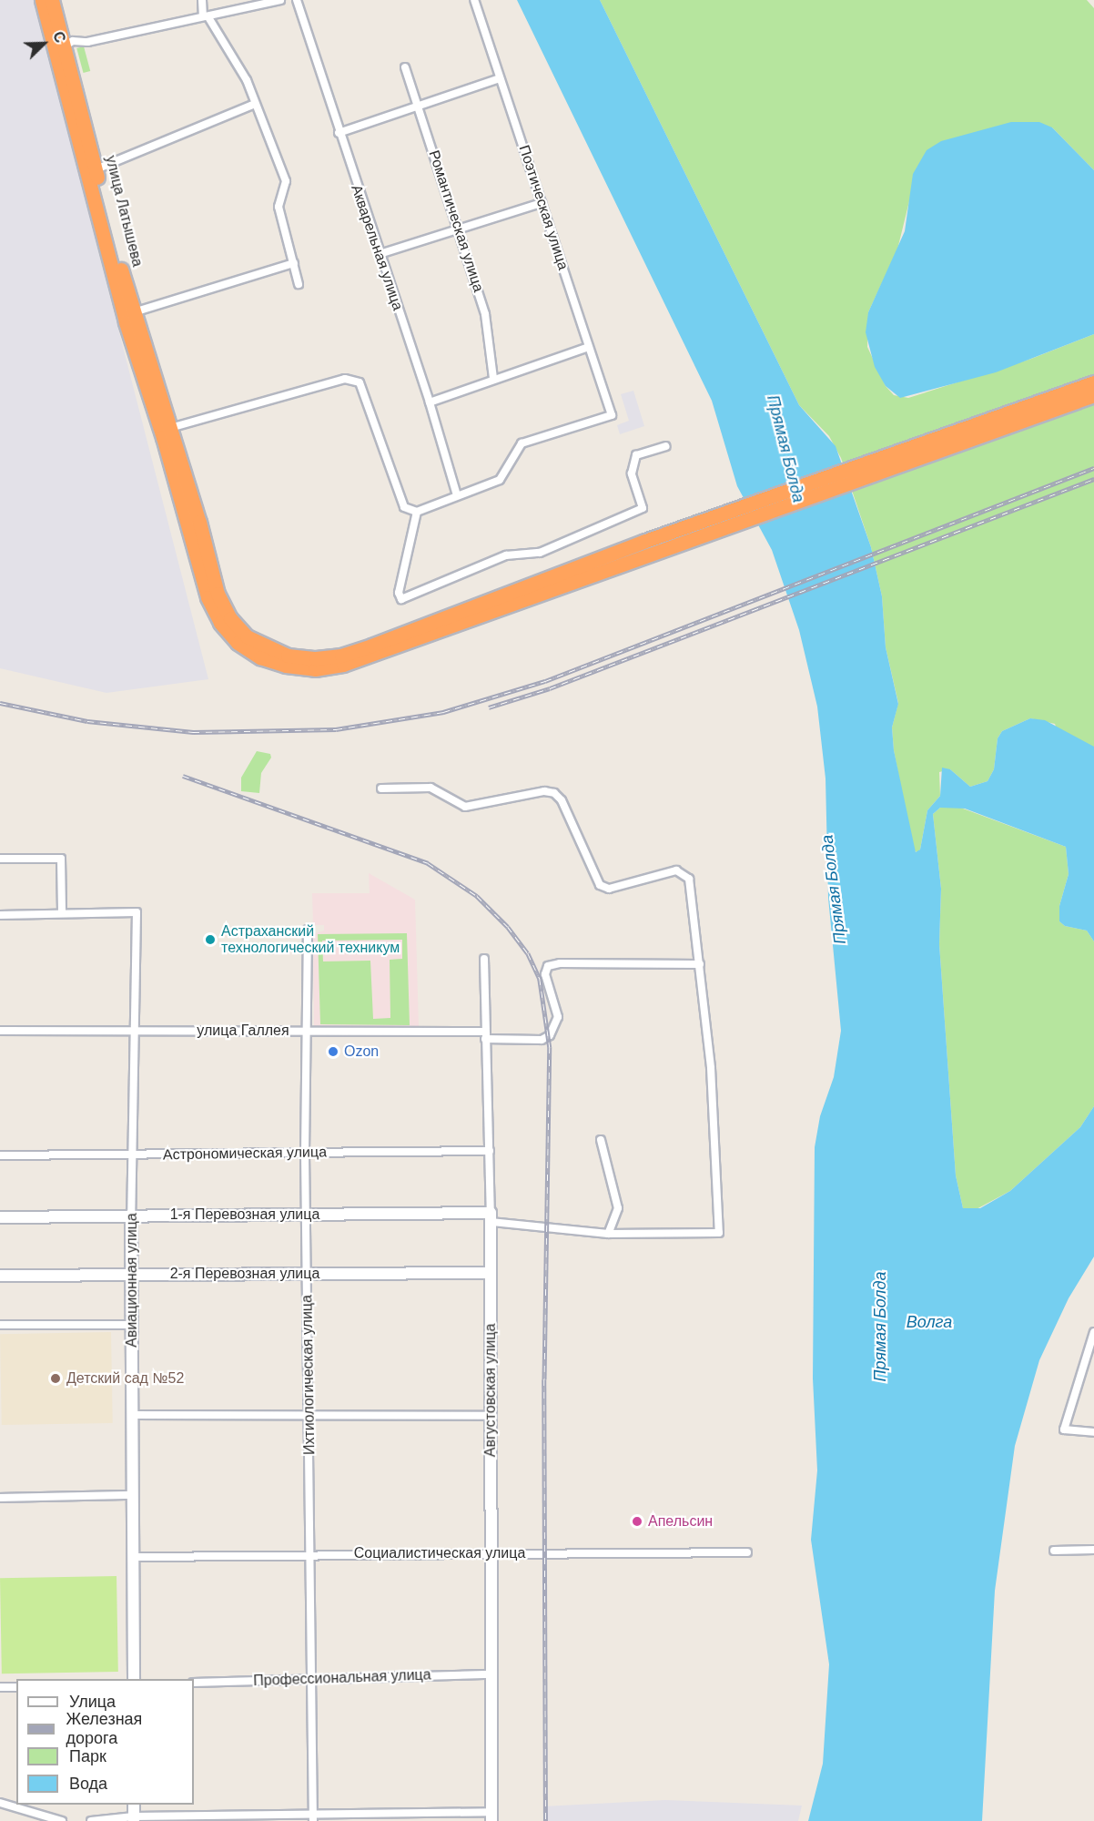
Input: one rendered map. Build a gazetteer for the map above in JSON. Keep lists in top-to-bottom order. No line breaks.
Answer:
{"streets":{"highway":["улица Латышева"],"street":["Поэтическая улица","Романтическая улица","Акварельная улица","улица Галлея","Астрономическая улица","1-я Перевозная улица","2-я Перевозная улица","Авиационная улица","Ихтиологическая улица","Августовская улица","Социалистическая улица","Профессиональная улица"]},"crossings":[["Поэтическая улица","Акварельная улица"],["улица Галлея","Авиационная улица"],["улица Галлея","Ихтиологическая улица"],["улица Галлея","Августовская улица"],["Астрономическая улица","Авиационная улица"],["Астрономическая улица","Ихтиологическая улица"],["Астрономическая улица","Августовская улица"],["1-я Перевозная улица","Авиационная улица"],["1-я Перевозная улица","Ихтиологическая улица"],["1-я Перевозная улица","Августовская улица"],["2-я Перевозная улица","Авиационная улица"],["2-я Перевозная улица","Ихтиологическая улица"],["2-я Перевозная улица","Августовская улица"],["Авиационная улица","Социалистическая улица"],["Ихтиологическая улица","Социалистическая улица"],["Ихтиологическая улица","Профессиональная улица"],["Августовская улица","Социалистическая улица"],["Августовская улица","Профессиональная улица"]],"water":["Прямая Болда","Волга"],"places":["Астраханский технологический техникум","Ozon","Детский сад №52","Апельсин"],"legend":["Улица","Железная дорога","Парк","Вода"],"north":"top right"}
